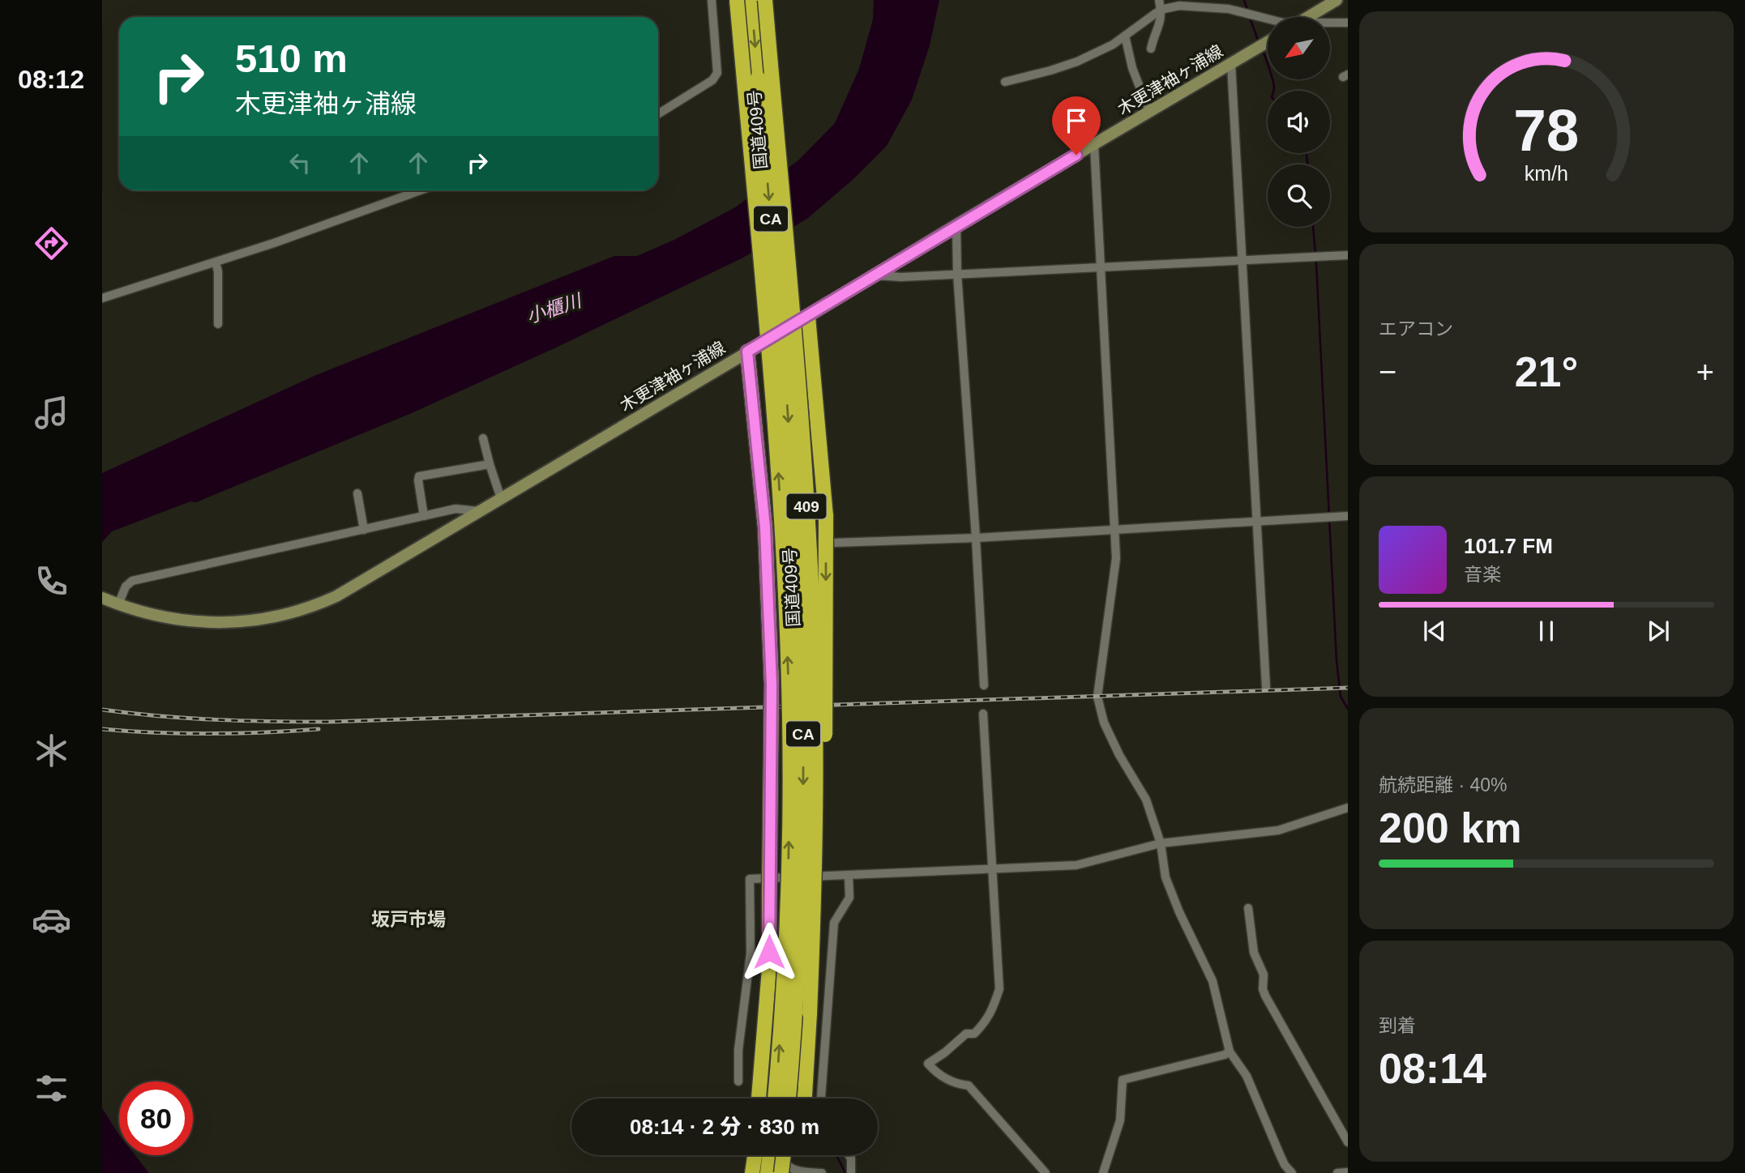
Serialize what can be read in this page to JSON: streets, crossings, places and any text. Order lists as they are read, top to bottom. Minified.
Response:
{"streets":{"highway":["国道409号","CA","409"],"main road":["木更津袖ヶ浦線"]},"districts":["坂戸市場"],"water":["小櫃川"],"north":"bottom left","page":{"tabs":"08:12","turn":["510 m","木更津袖ヶ浦線"],"tile":["エアコン",["航続距離 · 40%","200 km"],["到着","08:14"]],"heat":["−","21°","+"],"song":["101.7 FM","音楽"],"limit":"80","trip":"08:14 · 2 分 · 830 m","gauge":["78","km/h"]}}
